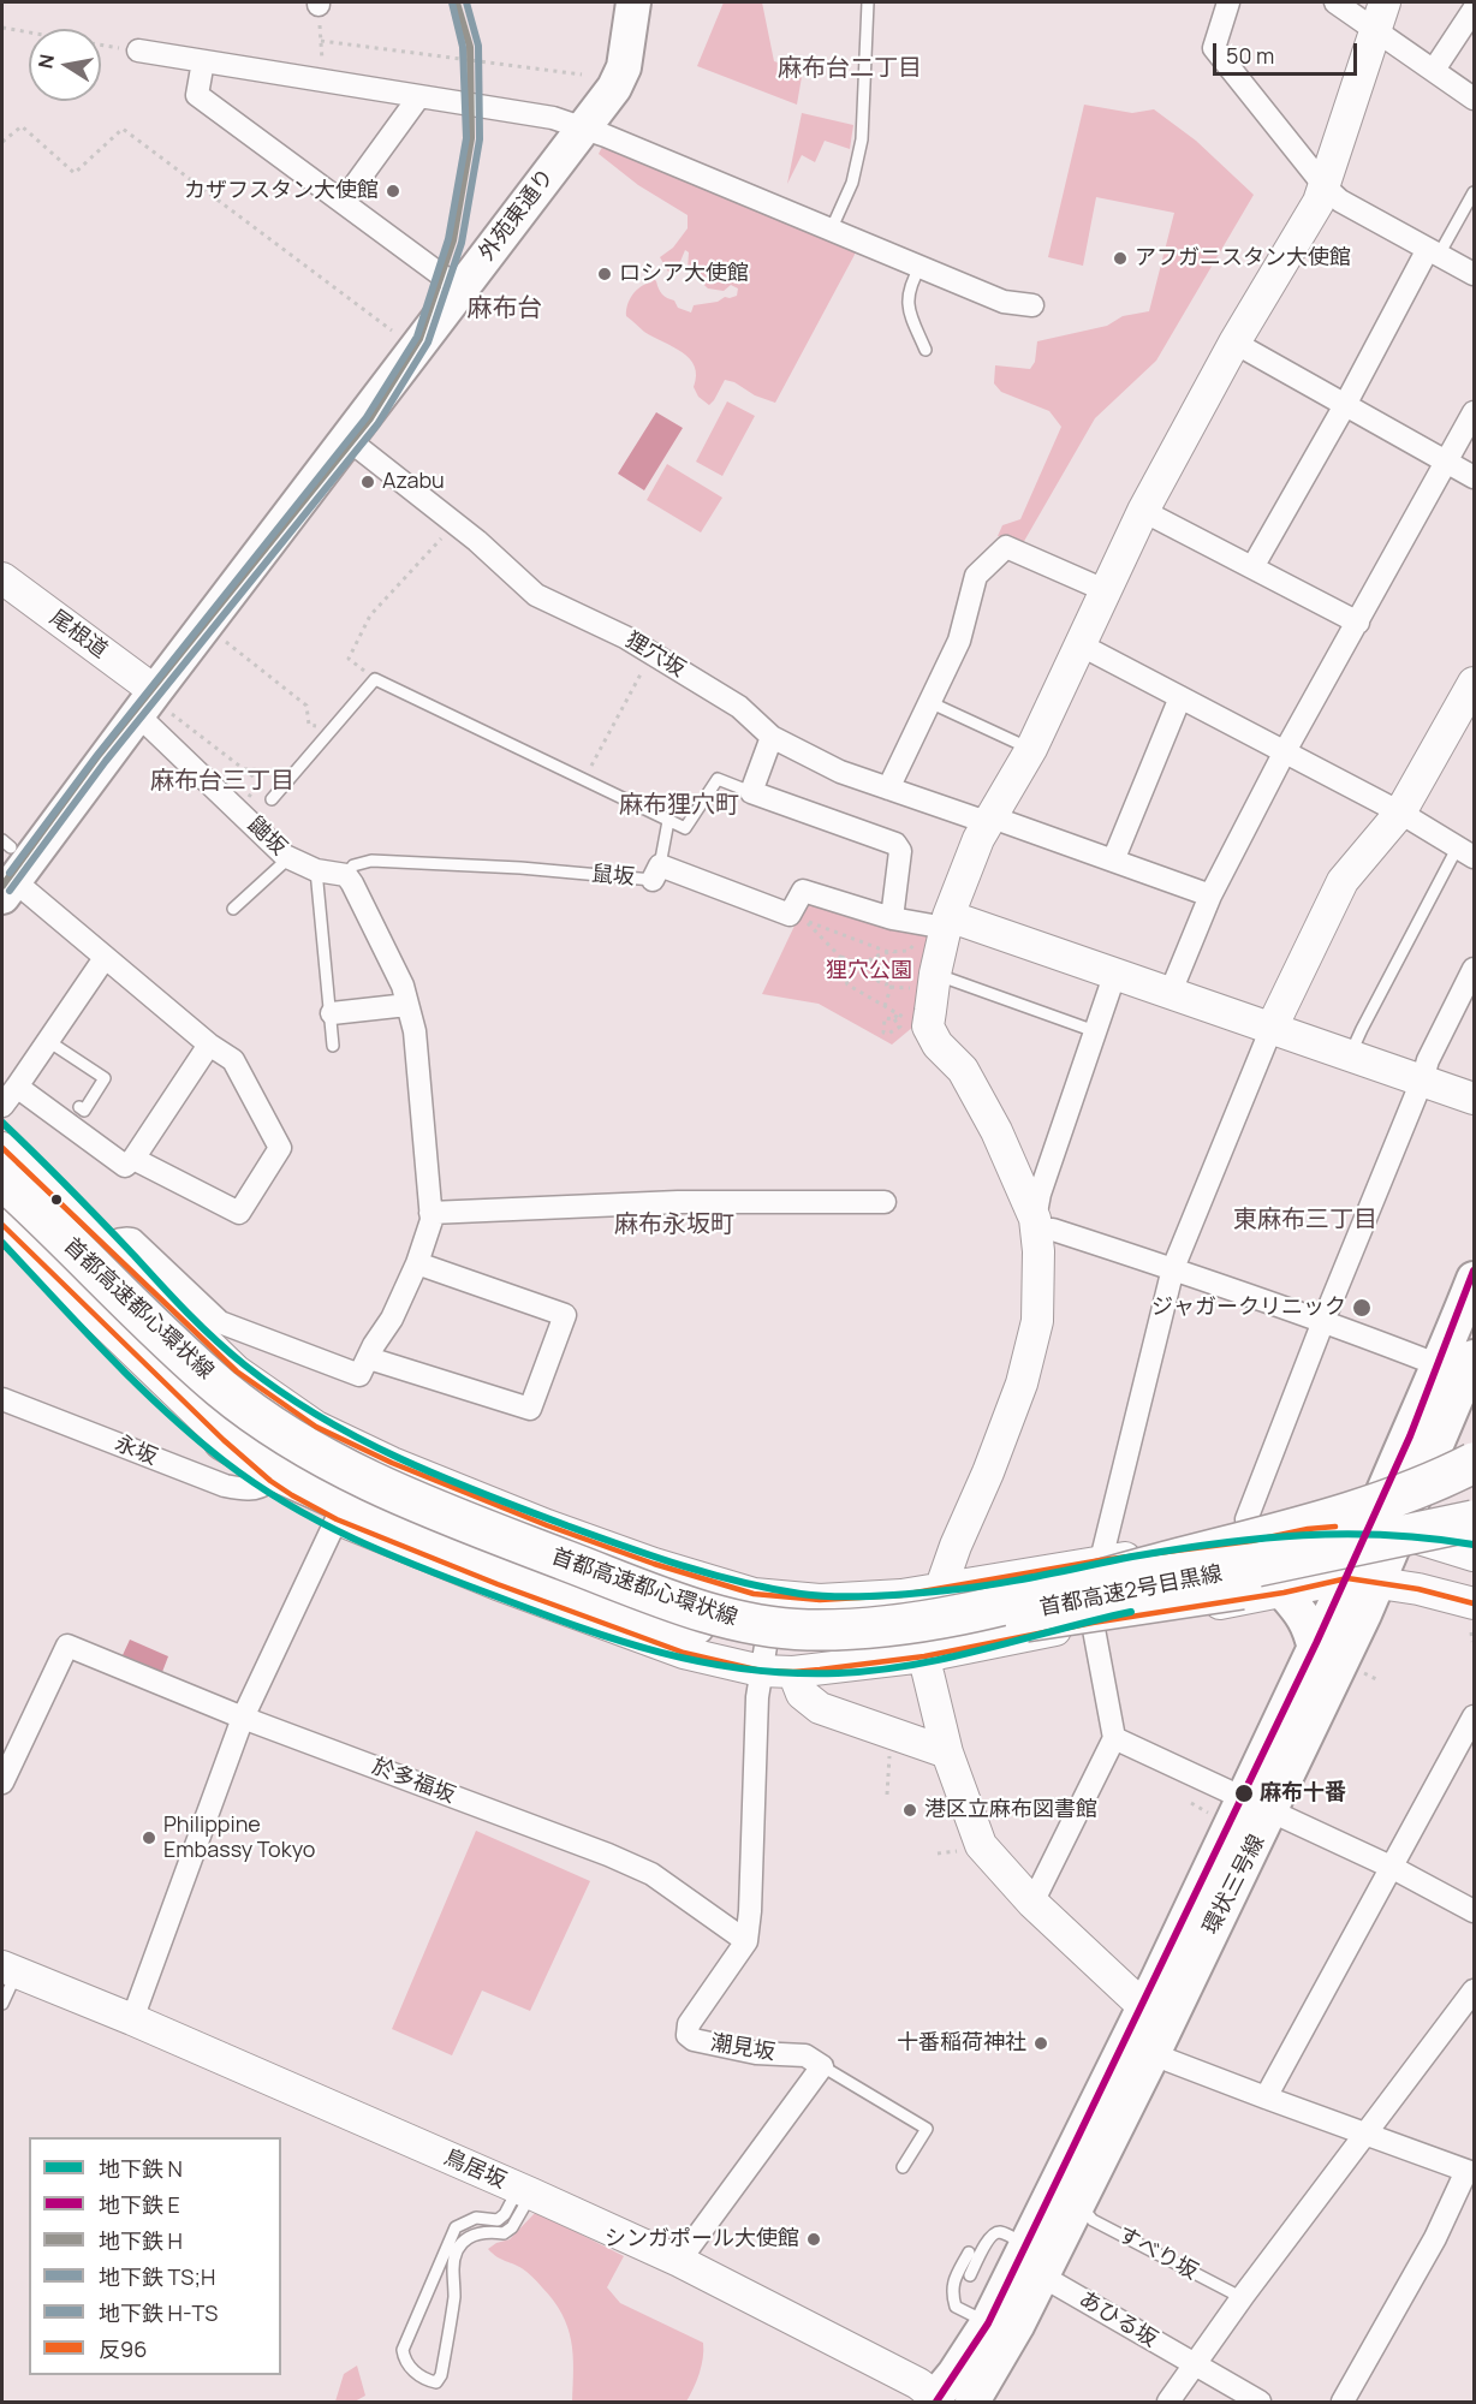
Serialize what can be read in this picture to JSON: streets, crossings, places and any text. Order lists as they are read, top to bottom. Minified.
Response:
{"streets":{"highway":["首都高速都心環状線","首都高速2号目黒線"],"main road":["外苑東通り","環状三号線"],"street":["尾根道","狸穴坂","鼬坂","鼠坂","永坂","於多福坂","潮見坂","鳥居坂","あひる坂"],"lane":["すべり坂"]},"crossings":[["外苑東通り","尾根道"],["外苑東通り","狸穴坂"],["外苑東通り","鼬坂"],["尾根道","鼬坂"],["鼬坂","鼠坂"],["首都高速都心環状線","首都高速2号目黒線"],["於多福坂","潮見坂"],["環状三号線","鳥居坂"],["環状三号線","すべり坂"],["環状三号線","あひる坂"]],"districts":["麻布台二丁目","麻布台","麻布台三丁目","麻布狸穴町","東麻布三丁目","麻布永坂町"],"parks":["狸穴公園"],"places":["カザフスタン大使館","アフガニスタン大使館","ロシア大使館","Azabu","ジャガークリニック","麻布十番","港区立麻布図書館","Philippine Embassy Tokyo","十番稲荷神社","シンガポール大使館"],"lines":["metro line H","metro line TS;H","metro line H-TS","metro line N","transit line 反96","metro line E"],"legend":["地下鉄 N","地下鉄 E","地下鉄 H","地下鉄 TS;H","地下鉄 H-TS","反96"],"scale_bar":"50 m","north":"left"}
